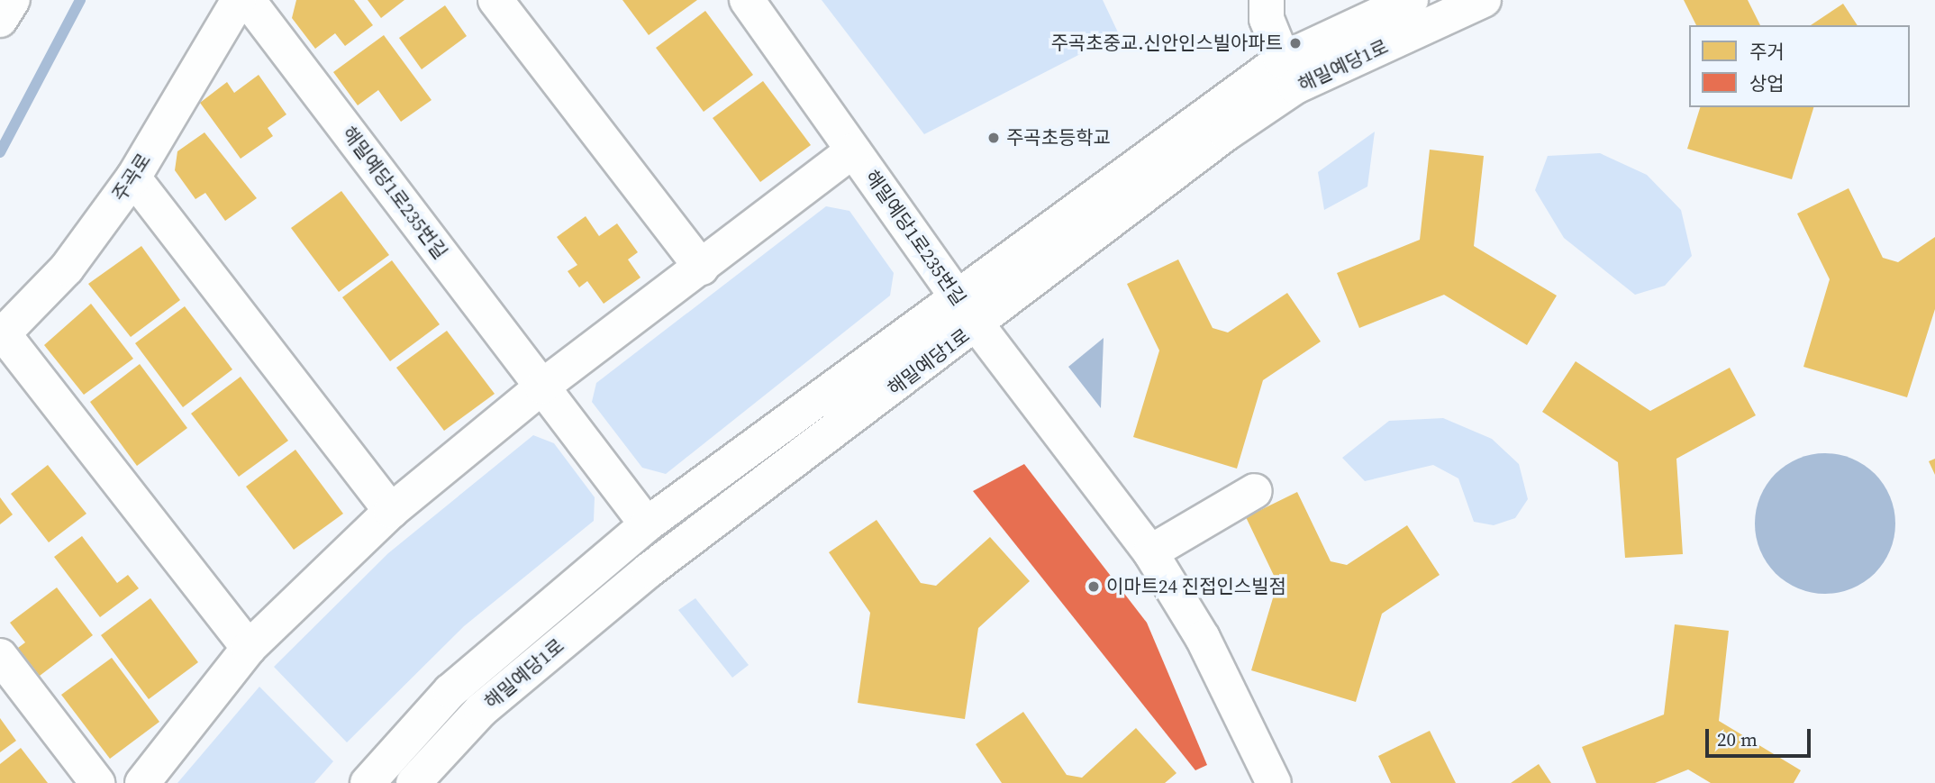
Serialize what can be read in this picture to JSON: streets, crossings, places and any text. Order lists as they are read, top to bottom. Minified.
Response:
{"streets":{"street":["해밀예당1로","주곡로","해밀예당1로235번길"]},"crossings":[["해밀예당1로","해밀예당1로235번길"]],"places":["주곡초중교.신안인스빌아파트","주곡초등학교","이마트24 진접인스빌점"],"legend":["주거","상업"],"scale_bar":"20 m"}
